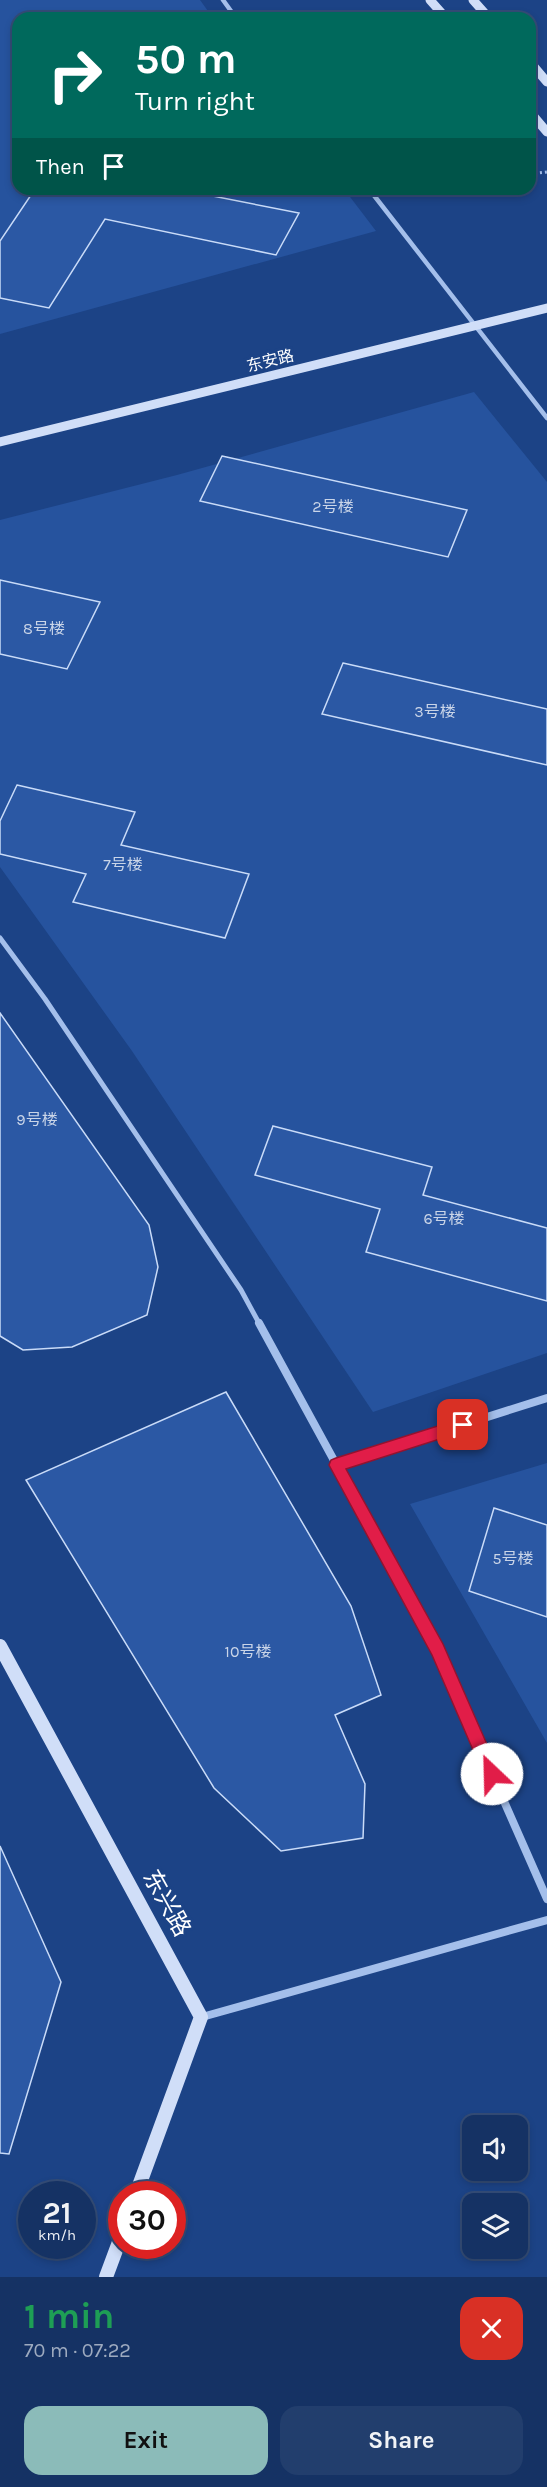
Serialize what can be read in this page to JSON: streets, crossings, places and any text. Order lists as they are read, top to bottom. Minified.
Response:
{"streets":{"street":["东安路","东兴路"]},"house_numbers":["2号楼","8号楼","3号楼","7号楼","9号楼","6号楼","5号楼","10号楼"],"page":{"turn":["50 m","Turn right"],"then":"Then","speed":"21 km/h","limit":"30","heading":["1 min","70 m · 07:22"],"buttons":["Exit","Share"]}}
